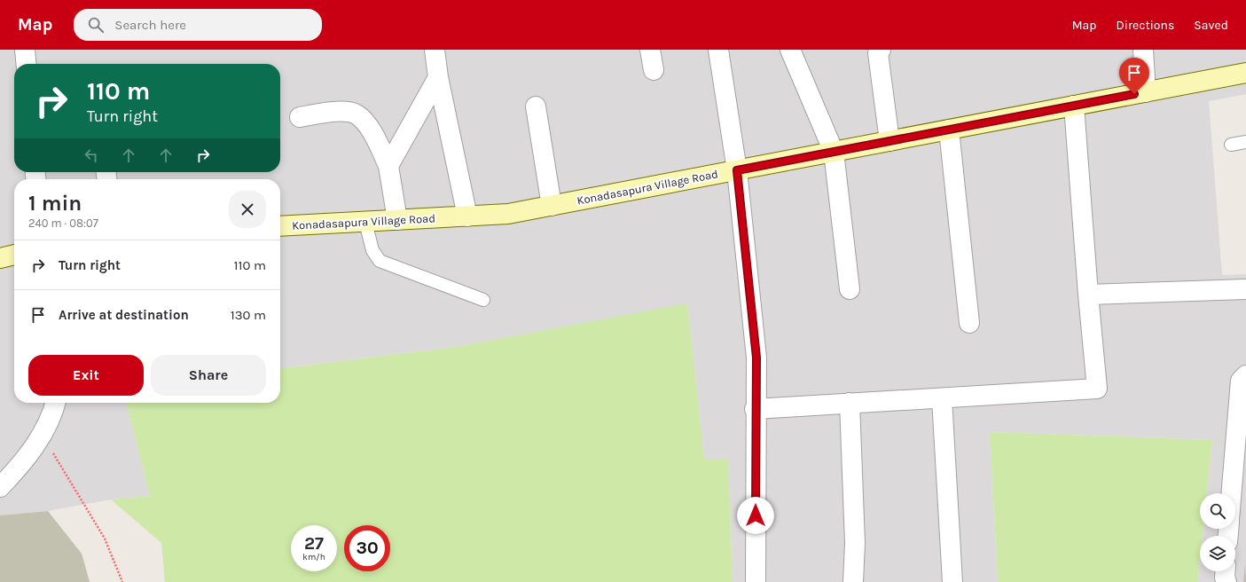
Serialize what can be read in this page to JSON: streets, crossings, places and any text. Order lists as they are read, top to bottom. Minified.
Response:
{"streets":{"street":["Konadasapura Village Road"]},"page":{"header":"Map","search":"Search here","nav":["Map","Directions","Saved"],"turn":["110 m","Turn right"],"heading":["1 min","240 m · 08:07"],"list":[{"name":"Turn right","value":"110 m"},{"name":"Arrive at destination","value":"130 m"}],"buttons":["Exit","Share"],"speed":"27 km/h","limit":"30"}}
